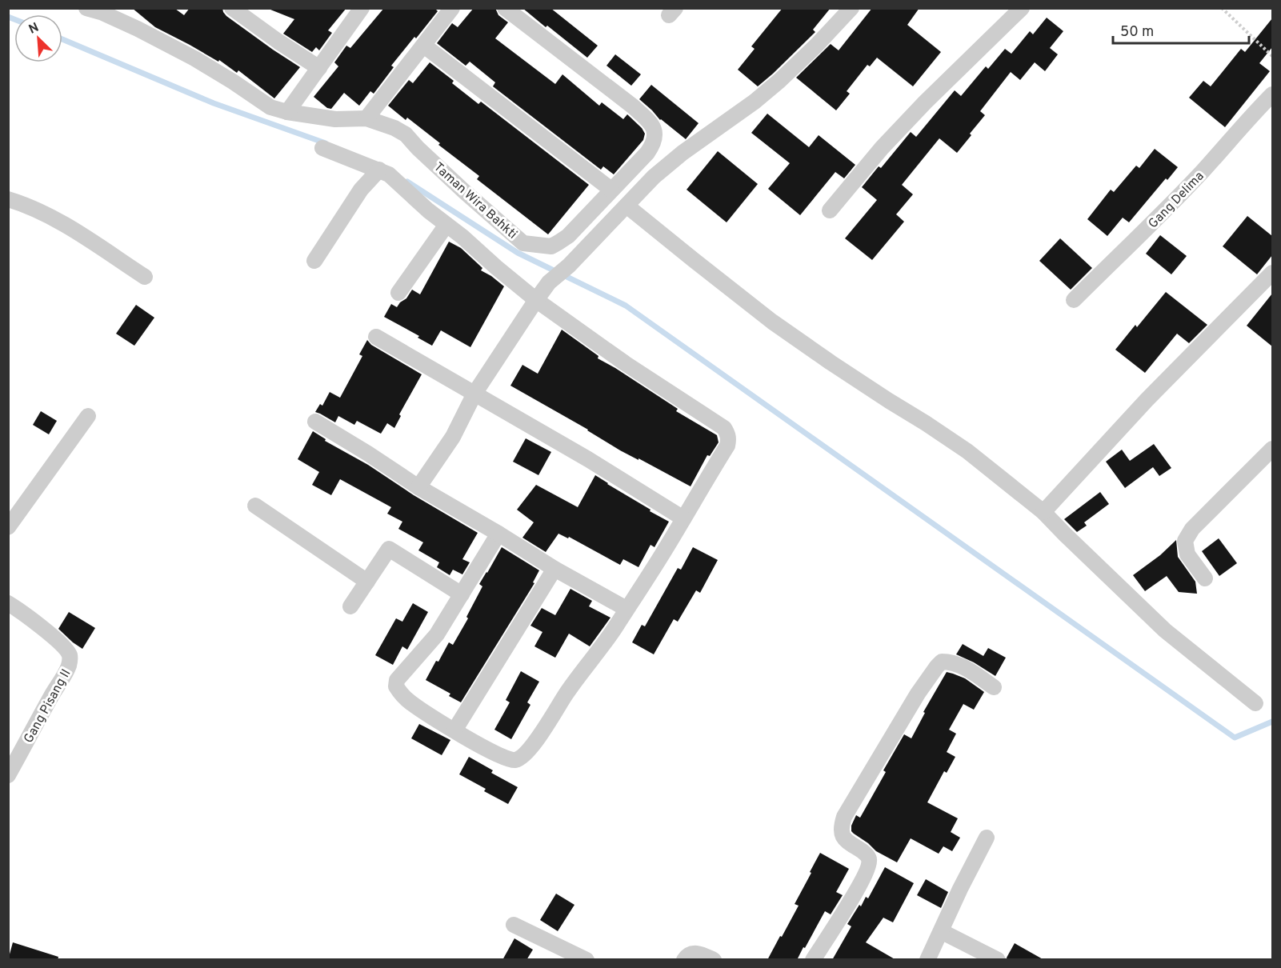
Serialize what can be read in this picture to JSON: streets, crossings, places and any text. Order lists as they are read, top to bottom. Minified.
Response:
{"streets":{"street":["Gang Delima","Taman Wira Bahkti","Gang Pisang II"]},"scale_bar":"50 m","north":"top left"}
